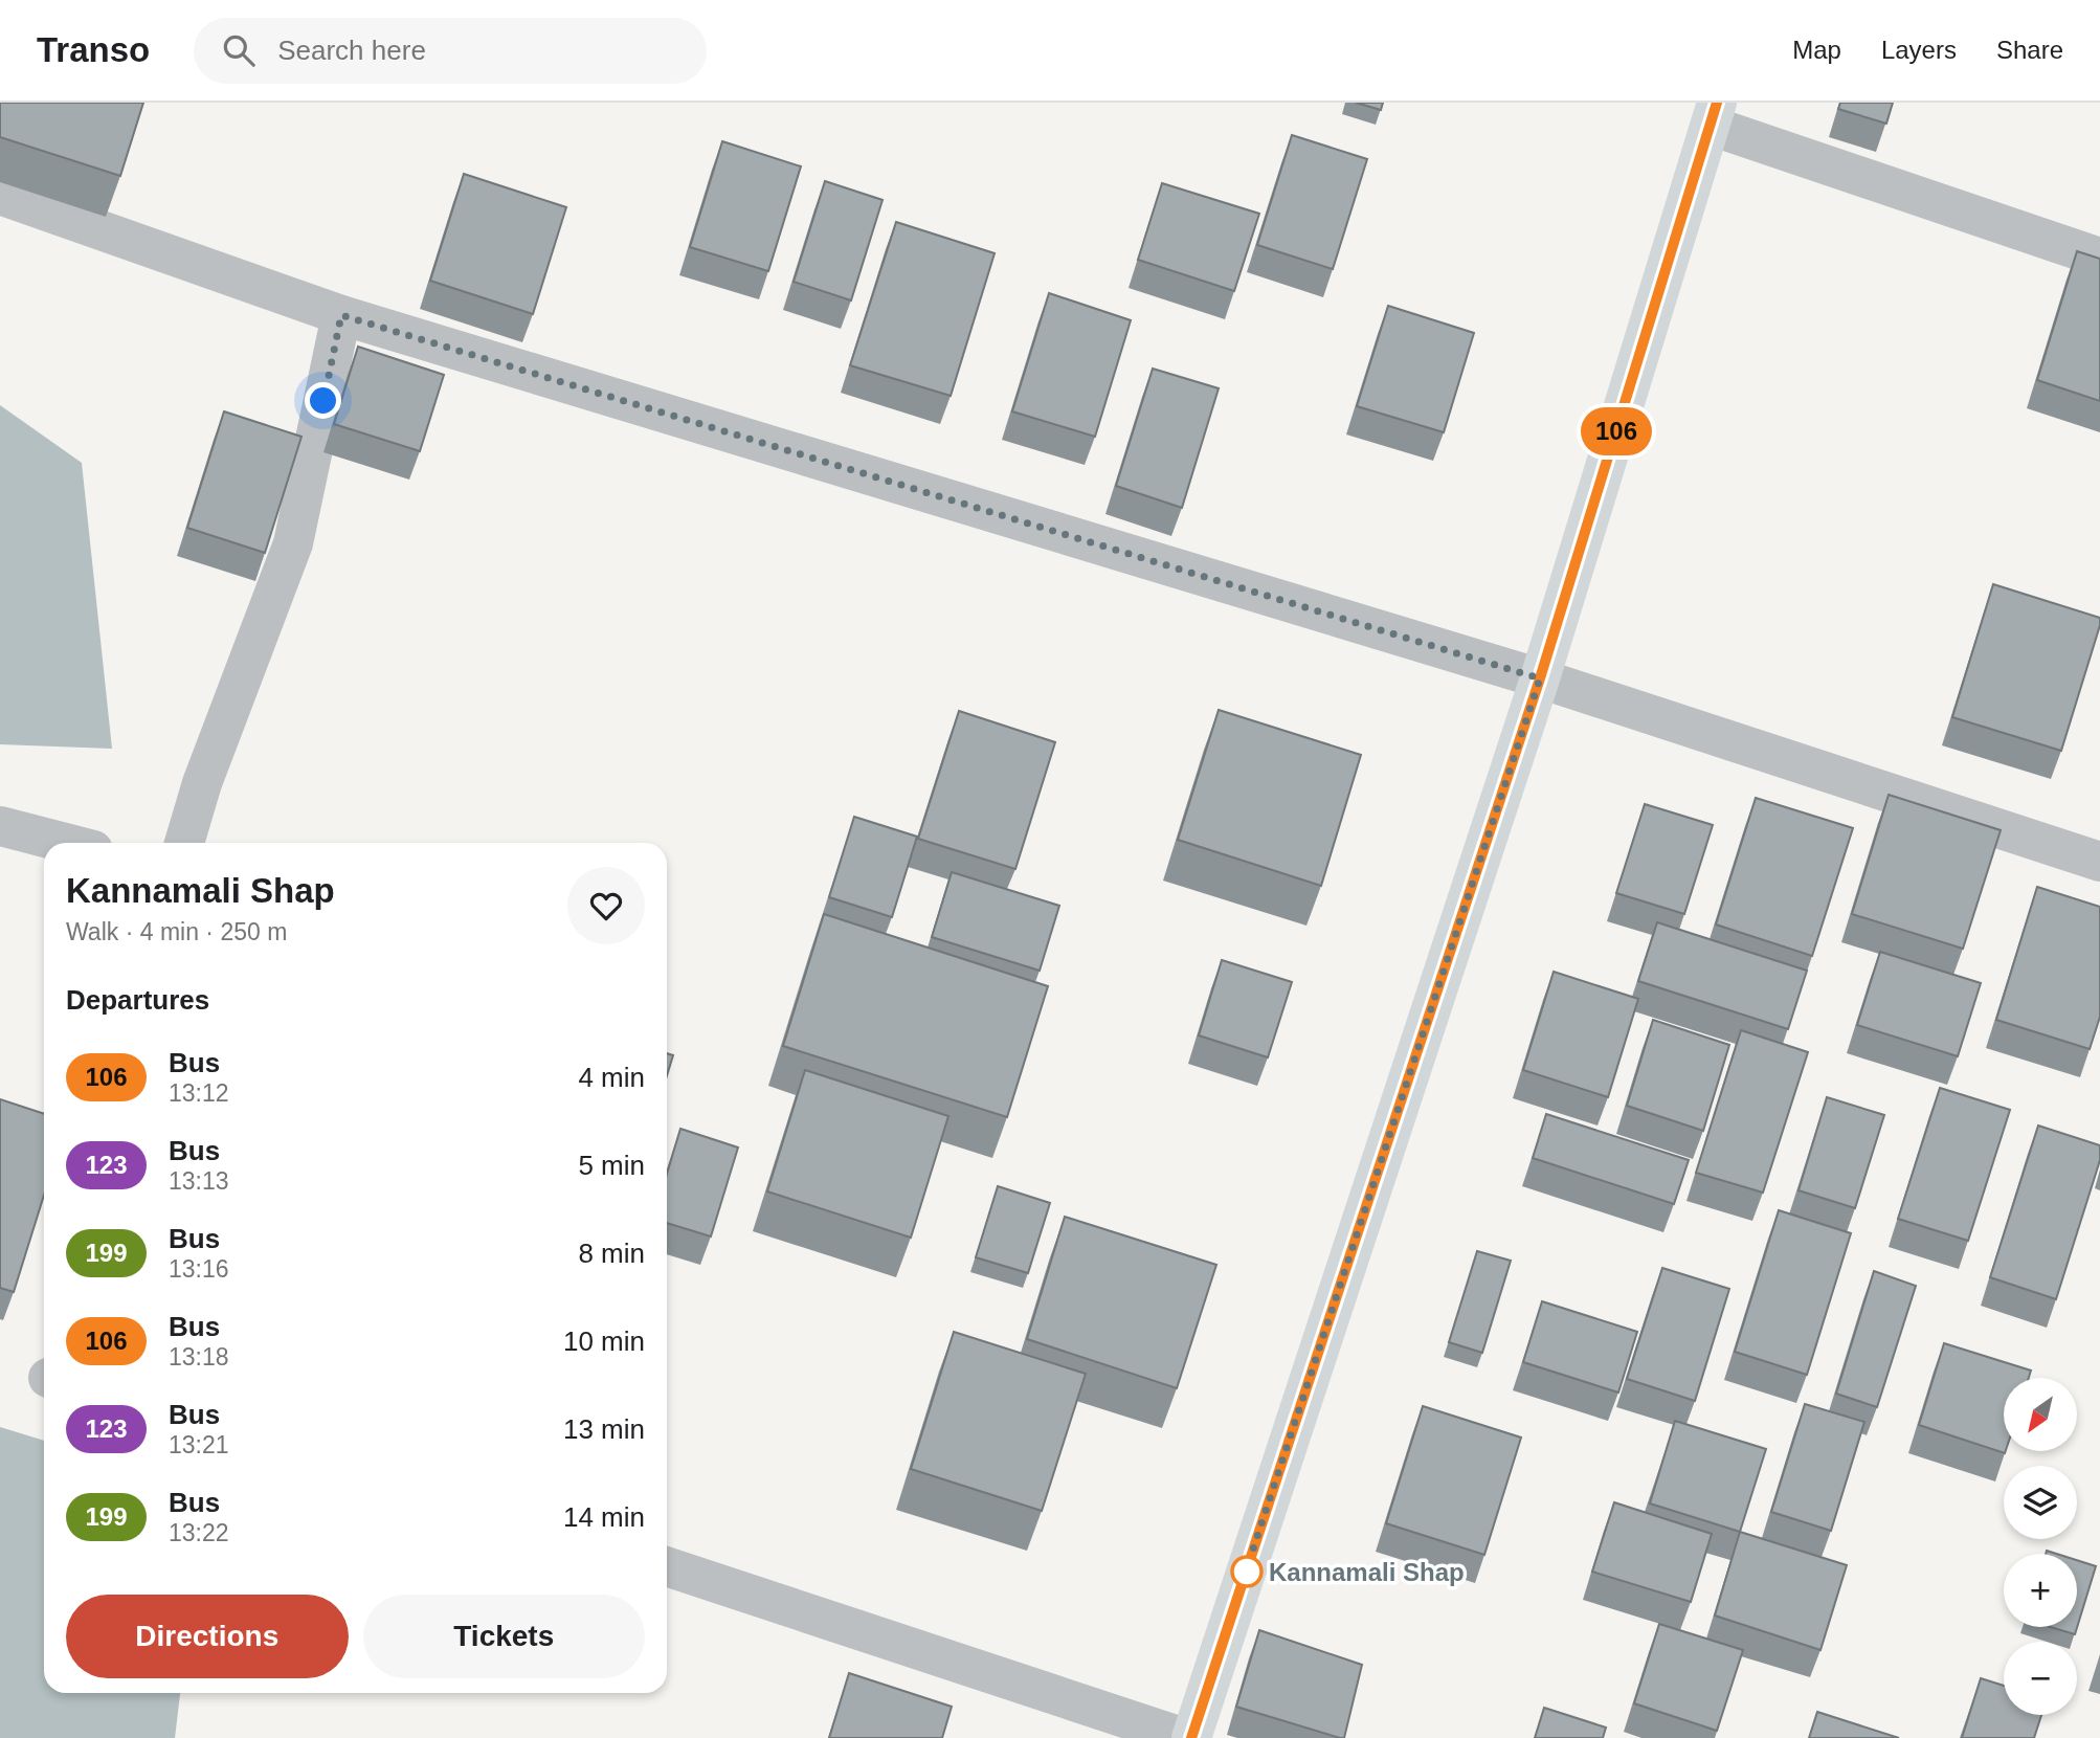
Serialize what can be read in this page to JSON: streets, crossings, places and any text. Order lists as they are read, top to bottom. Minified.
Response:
{"places":["Kannamali Shap"],"lines":["bus line 106"],"north":"bottom left","page":{"header":"Transo","search":"Search here","nav":["Map","Layers","Share"],"on_map":"106","heading":[["Kannamali Shap","Walk · 4 min · 250 m"],"Departures"],"list":[{"mark":"106","name":"Bus","note":"13:12","value":"4 min"},{"mark":"123","name":"Bus","note":"13:13","value":"5 min"},{"mark":"199","name":"Bus","note":"13:16","value":"8 min"},{"mark":"106","name":"Bus","note":"13:18","value":"10 min"},{"mark":"123","name":"Bus","note":"13:21","value":"13 min"},{"mark":"199","name":"Bus","note":"13:22","value":"14 min"}],"map_buttons":["+","−"],"buttons":["Directions","Tickets"]}}
